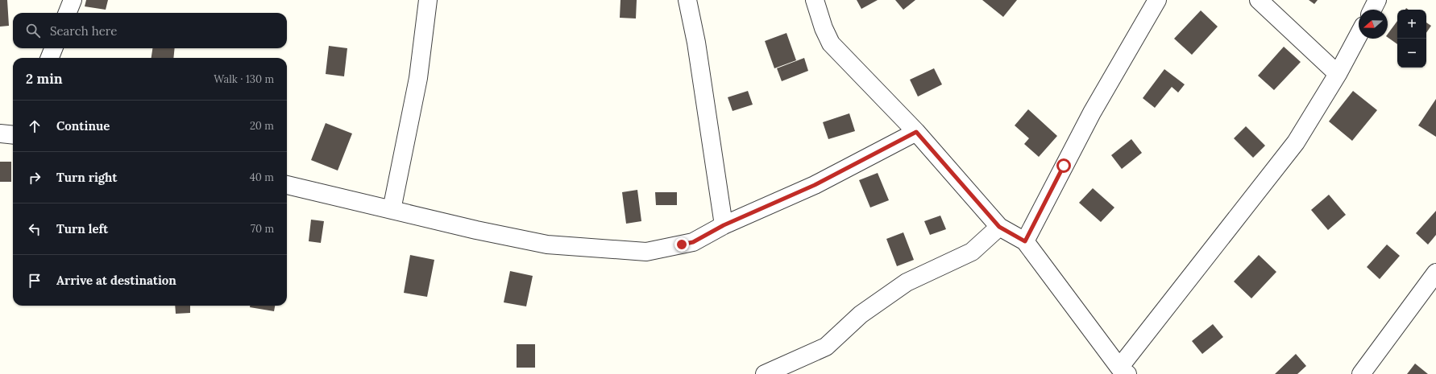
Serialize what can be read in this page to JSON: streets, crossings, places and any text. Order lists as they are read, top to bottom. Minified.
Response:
{"north":"left","page":{"map_buttons":["+","−"],"search":"Search here","heading":["2 min","Walk · 130 m"],"list":[["Continue","20 m"],["Turn right","40 m"],["Turn left","70 m"],"Arrive at destination"]}}
